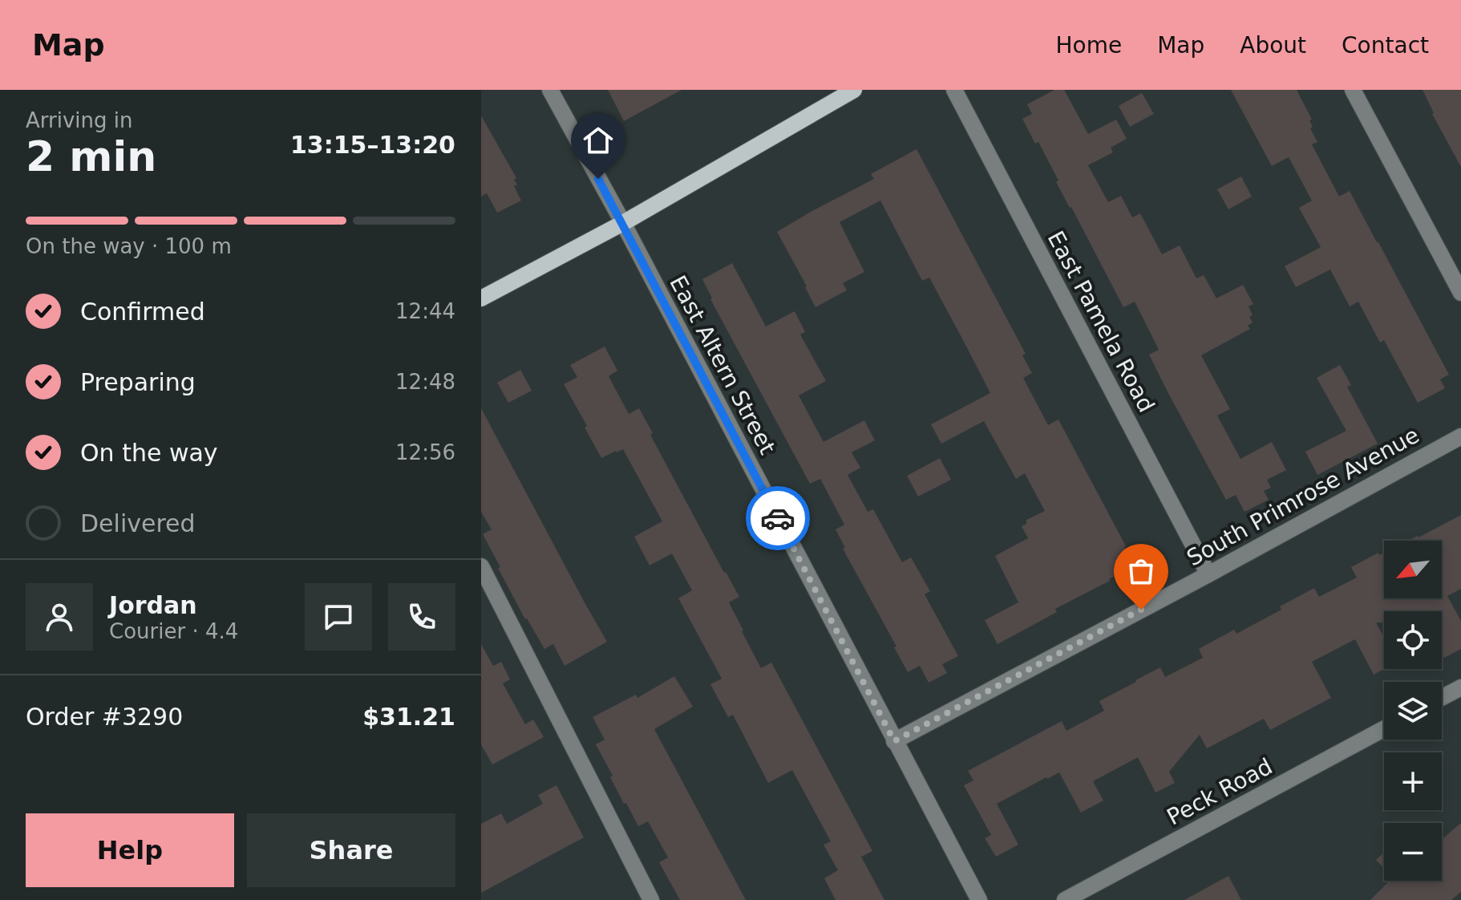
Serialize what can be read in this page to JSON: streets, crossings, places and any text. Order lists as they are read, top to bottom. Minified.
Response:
{"streets":{"street":["East Pamela Road","East Altern Street","South Primrose Avenue","Peck Road"]},"crossings":[["East Pamela Road","South Primrose Avenue"],["East Altern Street","South Primrose Avenue"]],"north":"bottom left","page":{"header":"Map","nav":["Home","Map","About","Contact"],"heading":["2 min","Arriving in","13:15–13:20"],"panel":["Jordan","Courier · 4.4","Order #3290","$31.21"],"bar":"On the way · 100 m","list":[["Confirmed","12:44"],["Preparing","12:48"],["On the way","12:56"],"Delivered"],"map_buttons":["+","−"],"buttons":["Help","Share"]}}
